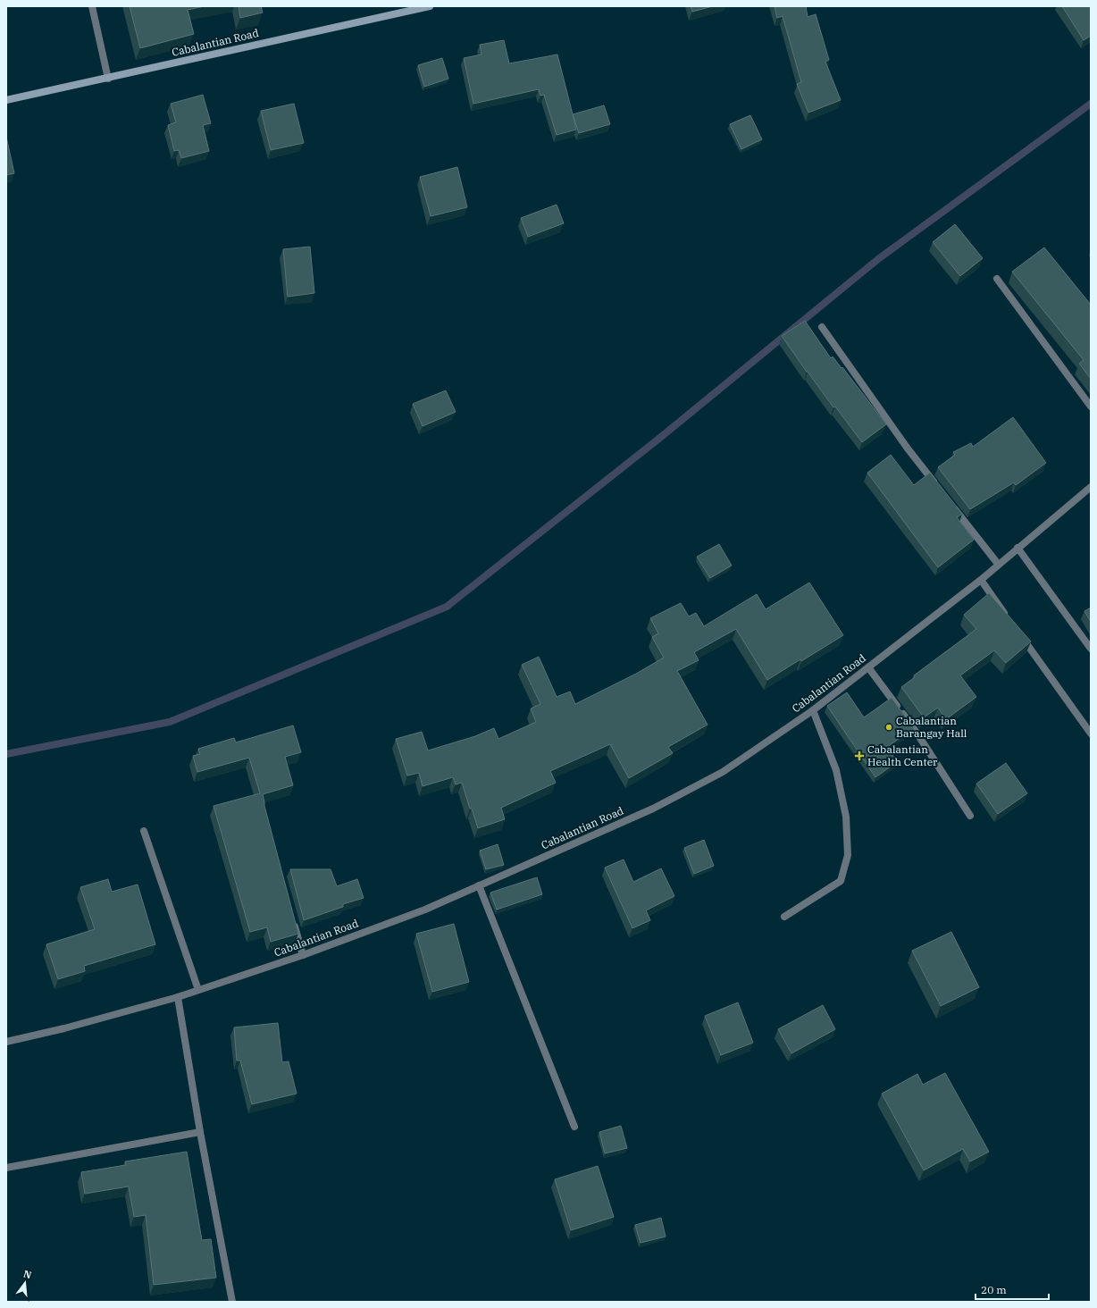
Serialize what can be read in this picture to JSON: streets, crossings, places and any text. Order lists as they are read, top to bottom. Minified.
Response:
{"streets":{"street":["Cabalantian Road"]},"places":{"other":["Cabalantian Barangay Hall"],"health":["Cabalantian Health Center"]},"scale_bar":"20 m","north":"top"}
